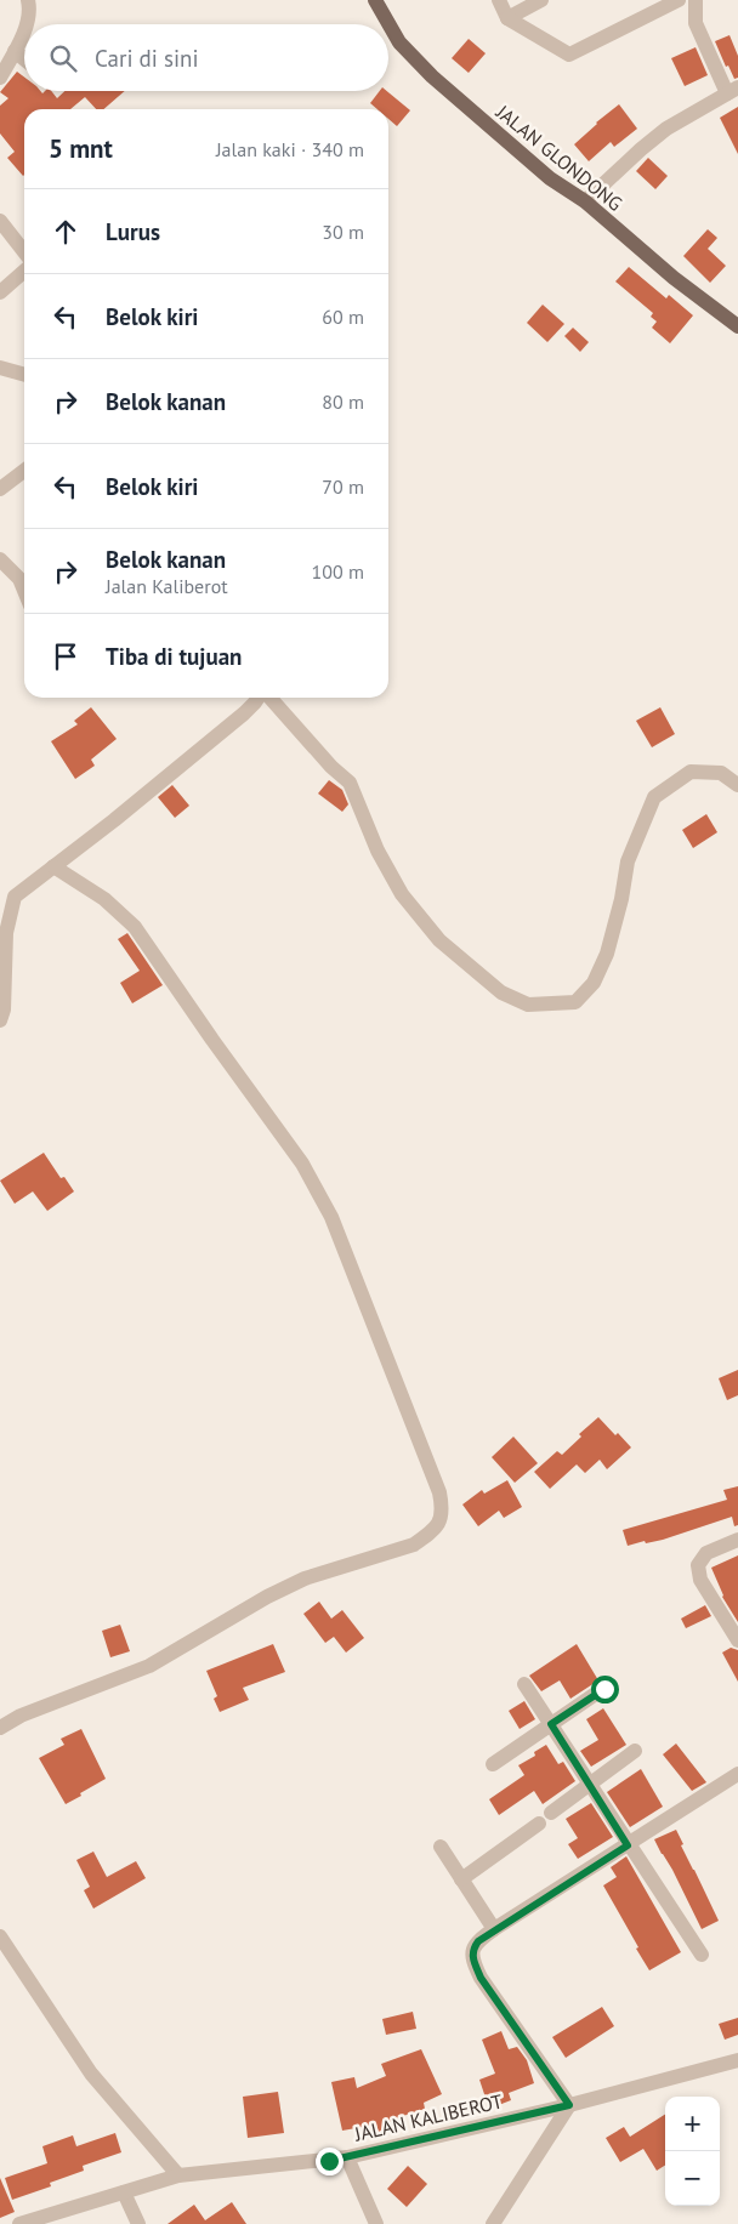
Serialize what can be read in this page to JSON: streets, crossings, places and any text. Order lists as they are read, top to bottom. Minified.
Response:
{"streets":{"main road":["JALAN GLONDONG"],"street":["JALAN KALIBEROT"]},"page":{"search":"Cari di sini","heading":["5 mnt","Jalan kaki · 340 m"],"list":[["Lurus","30 m"],["Belok kiri","60 m"],["Belok kanan","80 m"],["Belok kiri","70 m"],["Belok kanan","Jalan Kaliberot","100 m"],"Tiba di tujuan"],"map_buttons":["+","−"]}}
